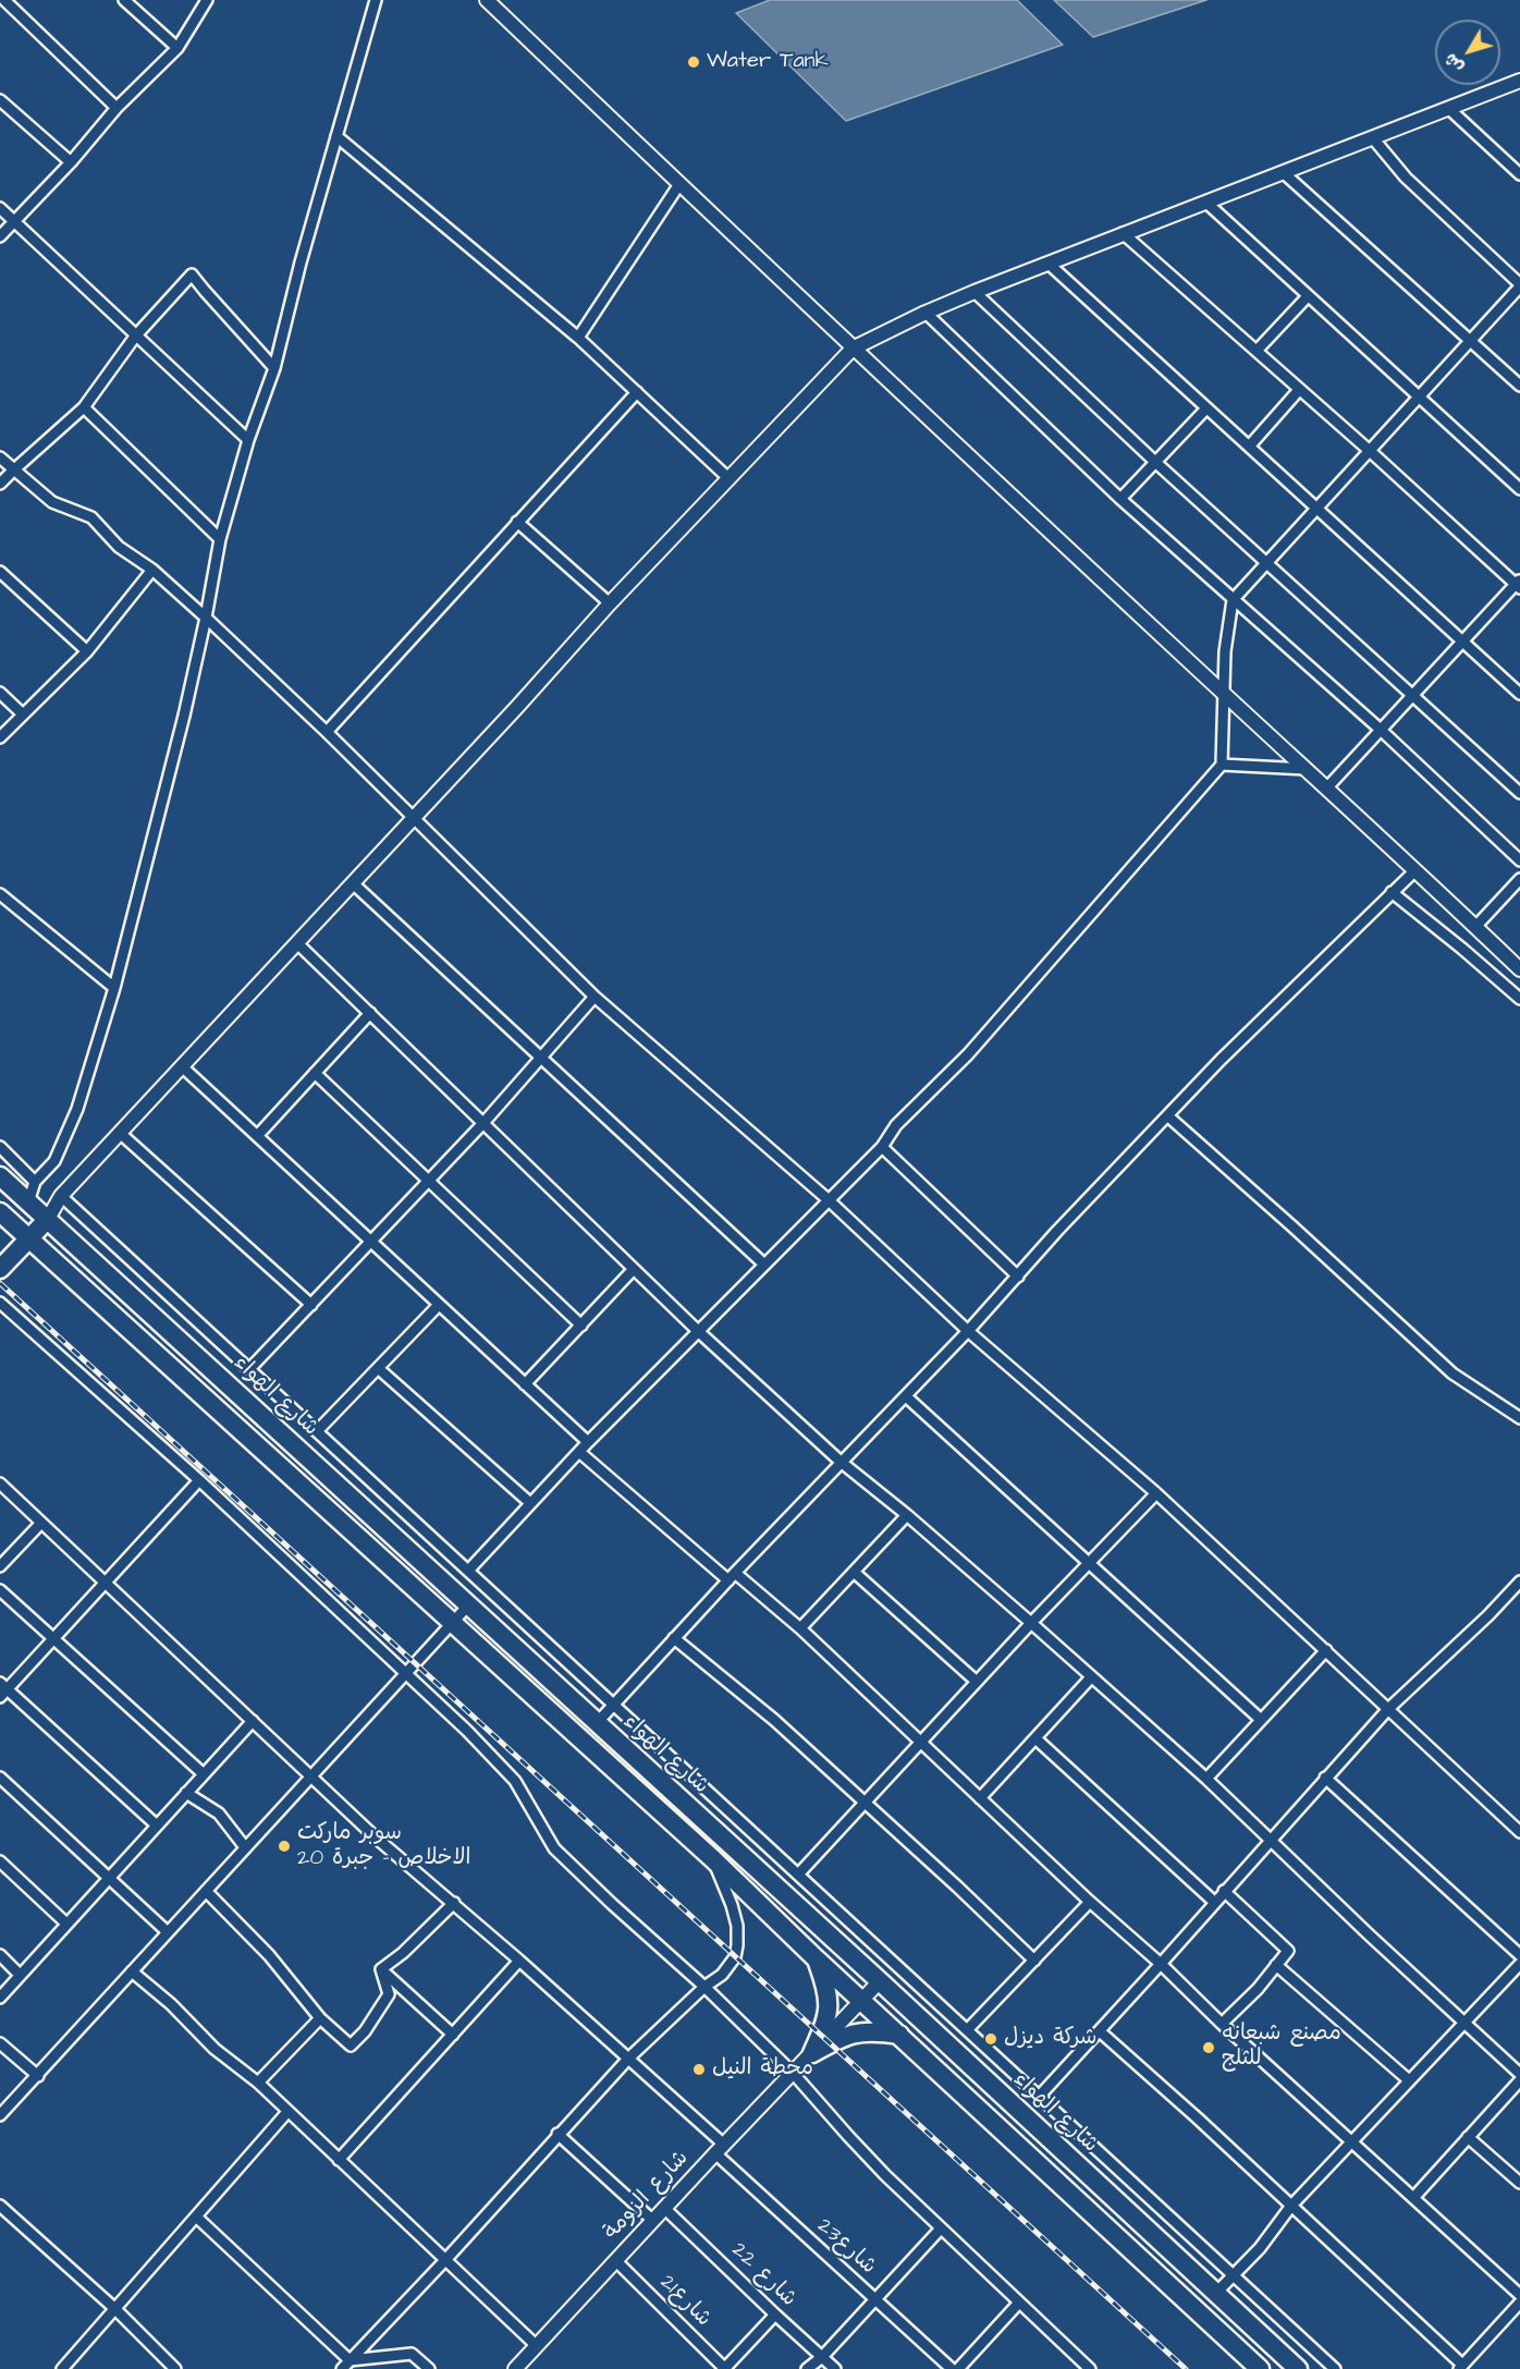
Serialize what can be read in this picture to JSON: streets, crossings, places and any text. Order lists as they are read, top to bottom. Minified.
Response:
{"streets":{"highway":["شارع الهواء"],"street":["شارع الزومة","شارع23","شارع 22","شارع21"]},"crossings":[["شارع الهواء","شارع الزومة"],["شارع الزومة","شارع23"],["شارع الزومة","شارع 22"],["شارع الزومة","شارع21"]],"places":["Water Tank","سوبر ماركت الاخلاص - جبرة 20","شركة ديزل","مصنع شبعانه للثلج","محطة النيل"],"north":"bottom left"}
